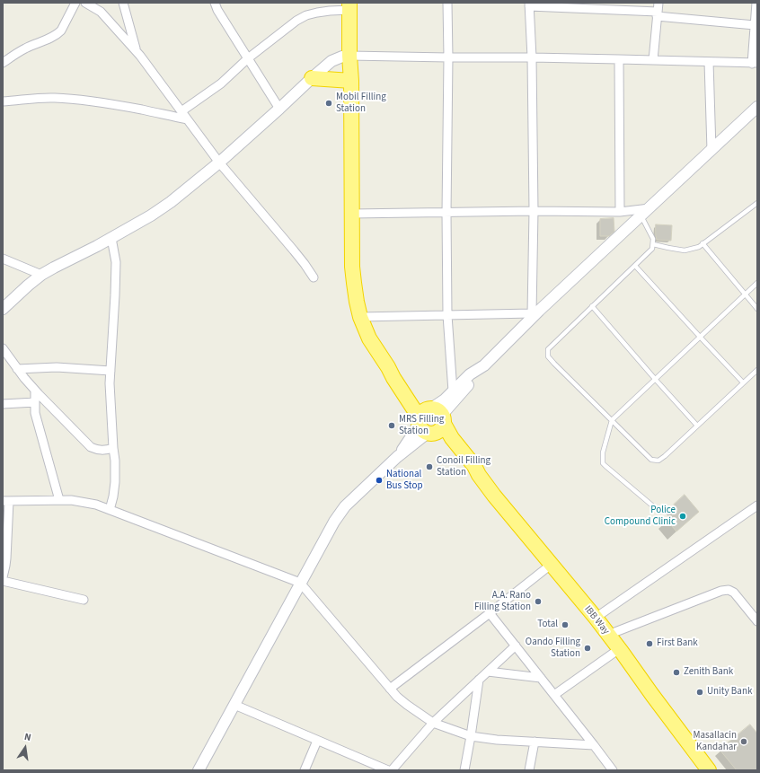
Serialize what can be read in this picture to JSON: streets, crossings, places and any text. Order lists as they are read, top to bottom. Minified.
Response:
{"streets":{"highway":["IBB Way"]},"places":["Mobil Filling Station","MRS Filling Station","Conoil Filling Station","National Bus Stop","Police Compound Clinic","A.A. Rano Filling Station","Total","First Bank","Oando Filling Station","Zenith Bank","Unity Bank","Masallacin Kandahar"],"north":"top"}
